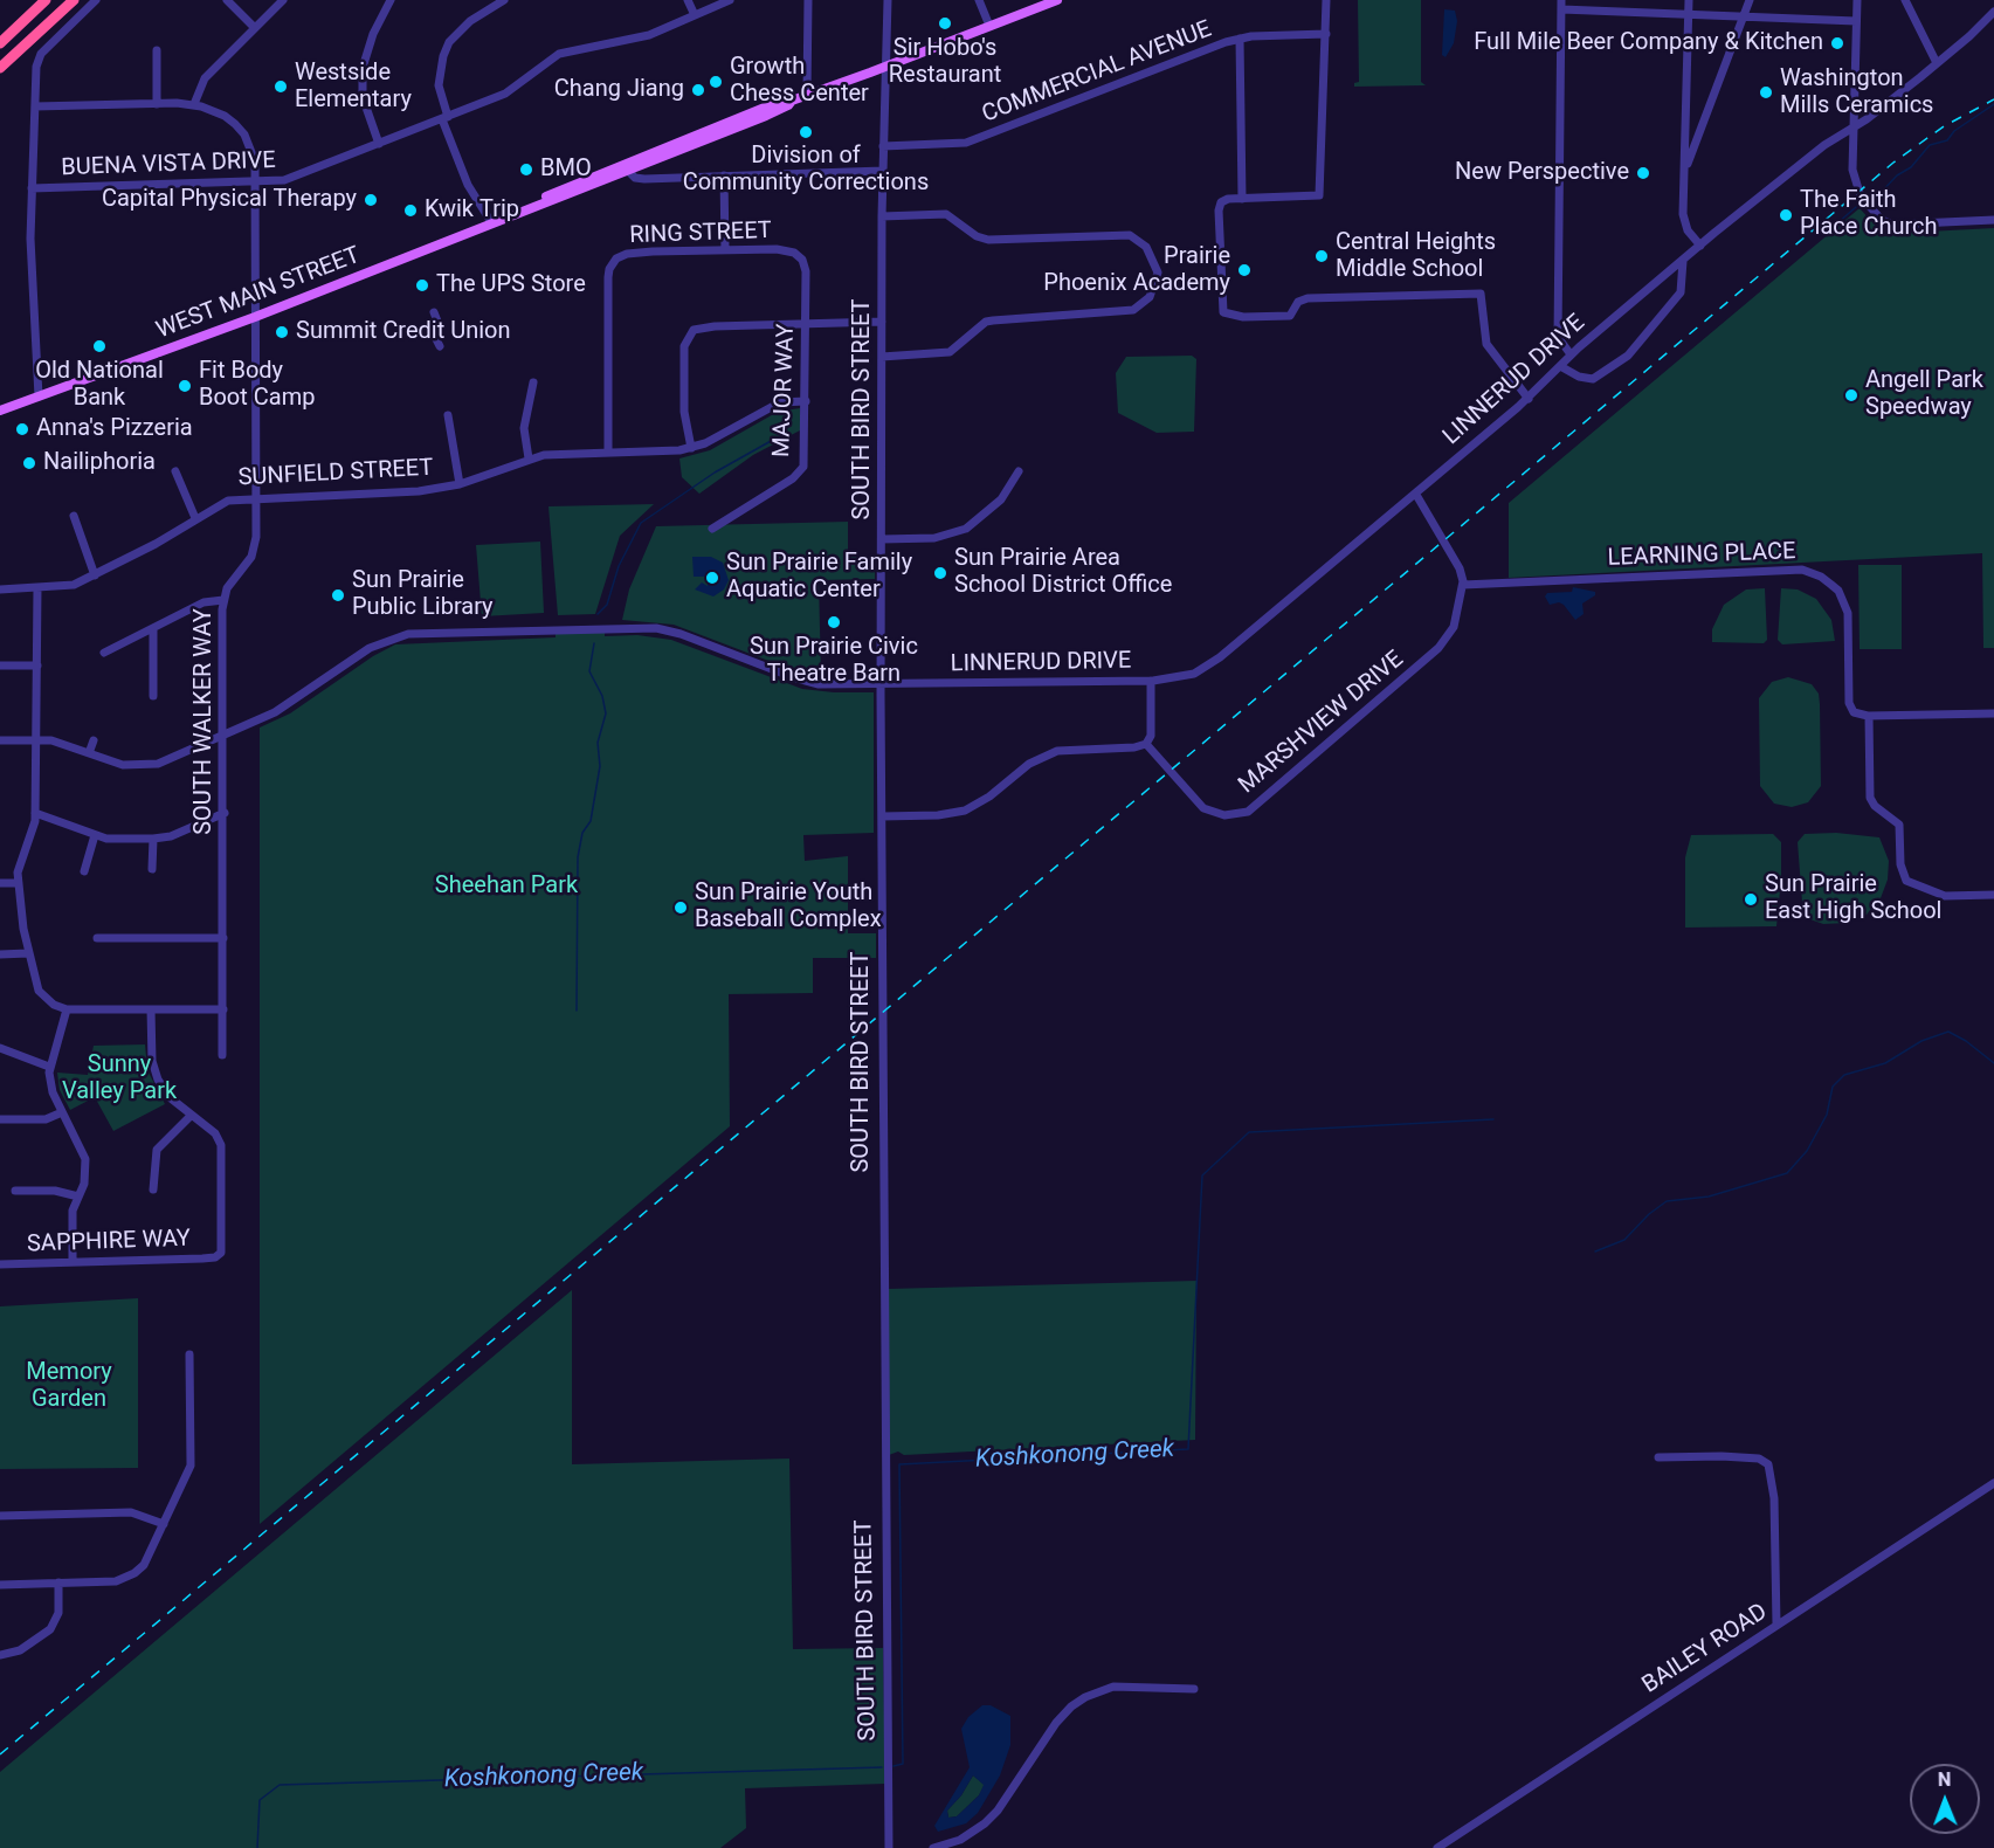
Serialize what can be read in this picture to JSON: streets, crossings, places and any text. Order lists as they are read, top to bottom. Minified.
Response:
{"streets":{"main road":["WEST MAIN STREET"],"street":["COMMERCIAL AVENUE","BUENA VISTA DRIVE","RING STREET","LINNERUD DRIVE","MAJOR WAY","SOUTH BIRD STREET","SUNFIELD STREET","LEARNING PLACE","SOUTH WALKER WAY","MARSHVIEW DRIVE","SAPPHIRE WAY","BAILEY ROAD"]},"crossings":[["COMMERCIAL AVENUE","SOUTH BIRD STREET"],["BUENA VISTA DRIVE","SOUTH WALKER WAY"],["RING STREET","MAJOR WAY"],["RING STREET","SUNFIELD STREET"],["WEST MAIN STREET","SOUTH BIRD STREET"],["WEST MAIN STREET","SOUTH WALKER WAY"],["LINNERUD DRIVE","SOUTH BIRD STREET"],["LINNERUD DRIVE","SOUTH WALKER WAY"],["MAJOR WAY","SUNFIELD STREET"],["SUNFIELD STREET","SOUTH WALKER WAY"],["LEARNING PLACE","MARSHVIEW DRIVE"]],"water":["Koshkonong Creek"],"parks":["Sheehan Park","Sunny Valley Park","Memory Garden"],"places":["Sir Hobo's Restaurant","Full Mile Beer Company & Kitchen","Growth Chess Center","Westside Elementary","Chang Jiang","Washington Mills Ceramics","Division of Community Corrections","BMO","New Perspective","Capital Physical Therapy","Kwik Trip","The Faith Place Church","Central Heights Middle School","Prairie Phoenix Academy","The UPS Store","Summit Credit Union","Old National Bank","Fit Body Boot Camp","Angell Park Speedway","Anna's Pizzeria","Nailiphoria","Sun Prairie Area School District Office","Sun Prairie Family Aquatic Center","Sun Prairie Public Library","Sun Prairie Civic Theatre Barn","Sun Prairie East High School","Sun Prairie Youth Baseball Complex"],"north":"top"}
